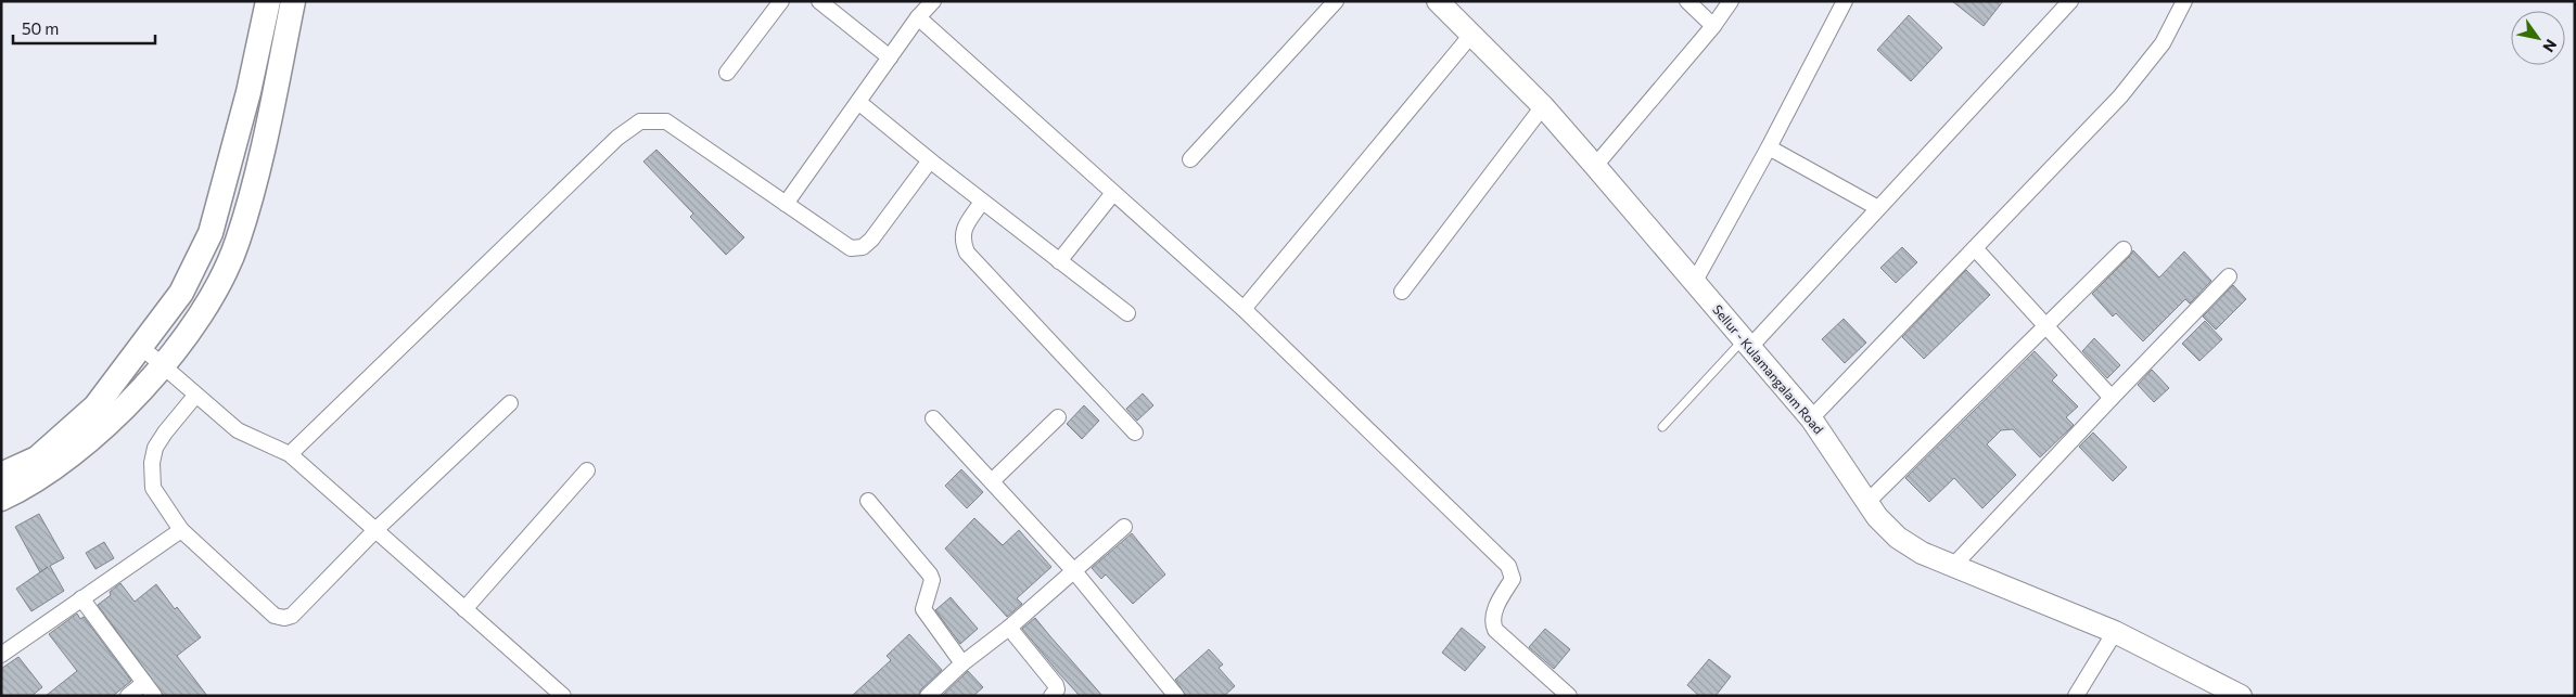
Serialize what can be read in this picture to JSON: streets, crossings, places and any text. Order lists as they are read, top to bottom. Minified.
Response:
{"streets":{"main road":["Sellur - Kulamangalam Road"]},"scale_bar":"50 m","north":"bottom right"}
